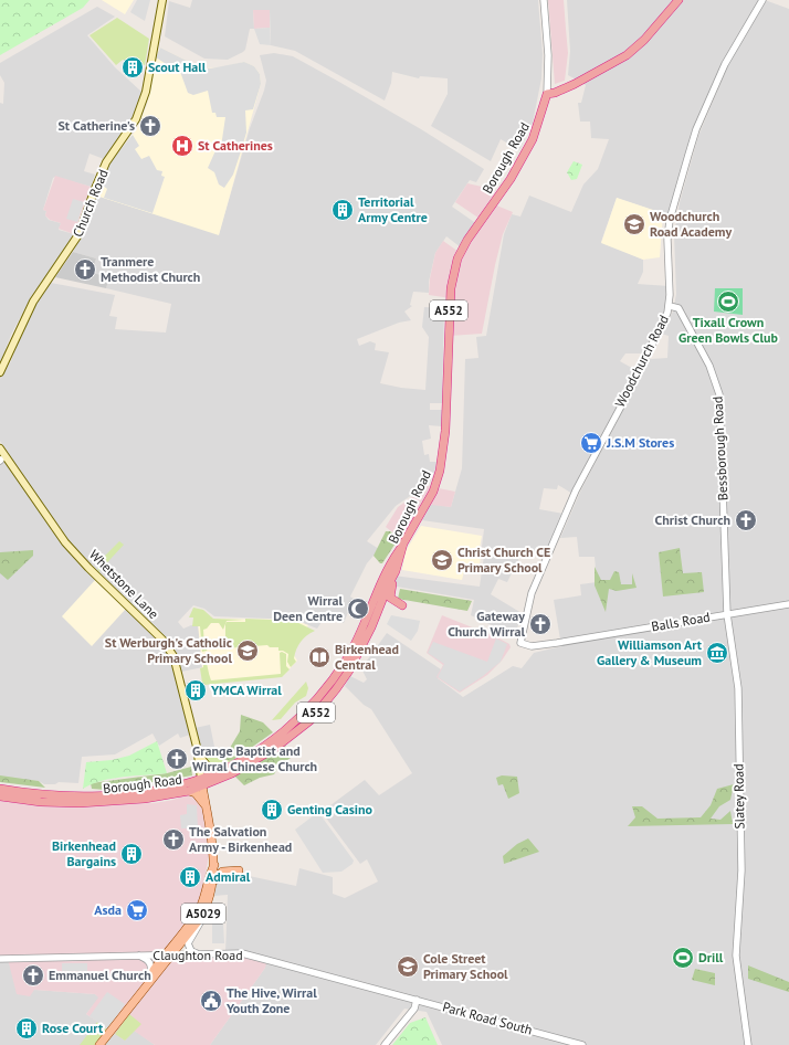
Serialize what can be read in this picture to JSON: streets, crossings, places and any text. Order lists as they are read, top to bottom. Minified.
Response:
{"streets":{"highway":["Borough Road","A552"],"main road":["Church Road","Whetstone Lane","A5029"],"street":["Woodchurch Road","Bessborough Road","Balls Road","Slatey Road","Claughton Road","Park Road South"]},"crossings":[["Borough Road","A552"],["Borough Road","Whetstone Lane"],["A552","Whetstone Lane"],["Woodchurch Road","Bessborough Road"],["Woodchurch Road","Balls Road"],["Bessborough Road","Slatey Road"],["Whetstone Lane","A5029"],["Balls Road","Slatey Road"],["A5029","Claughton Road"],["Claughton Road","Park Road South"]],"places":{"building":["Scout Hall","Territorial Army Centre","YMCA Wirral","Genting Casino","Birkenhead Bargains","Admiral","Rose Court"],"church":["St Catherine's","Tranmere Methodist Church","Christ Church","Gateway Church Wirral","Grange Baptist and Wirral Chinese Church","The Salvation Army - Birkenhead","Emmanuel Church"],"hospital":["St Catherines"],"school or university":["Woodchurch Road Academy","Christ Church CE Primary School","St Werburgh's Catholic Primary School","Cole Street Primary School"],"sports":["Tixall Crown Green Bowls Club","Drill"],"supermarket":["J.S.M Stores","Asda"],"mosque":["Wirral Deen Centre"],"museum":["Williamson Art Gallery & Museum"],"library":["Birkenhead Central"],"public building":["The Hive, Wirral Youth Zone"]}}
